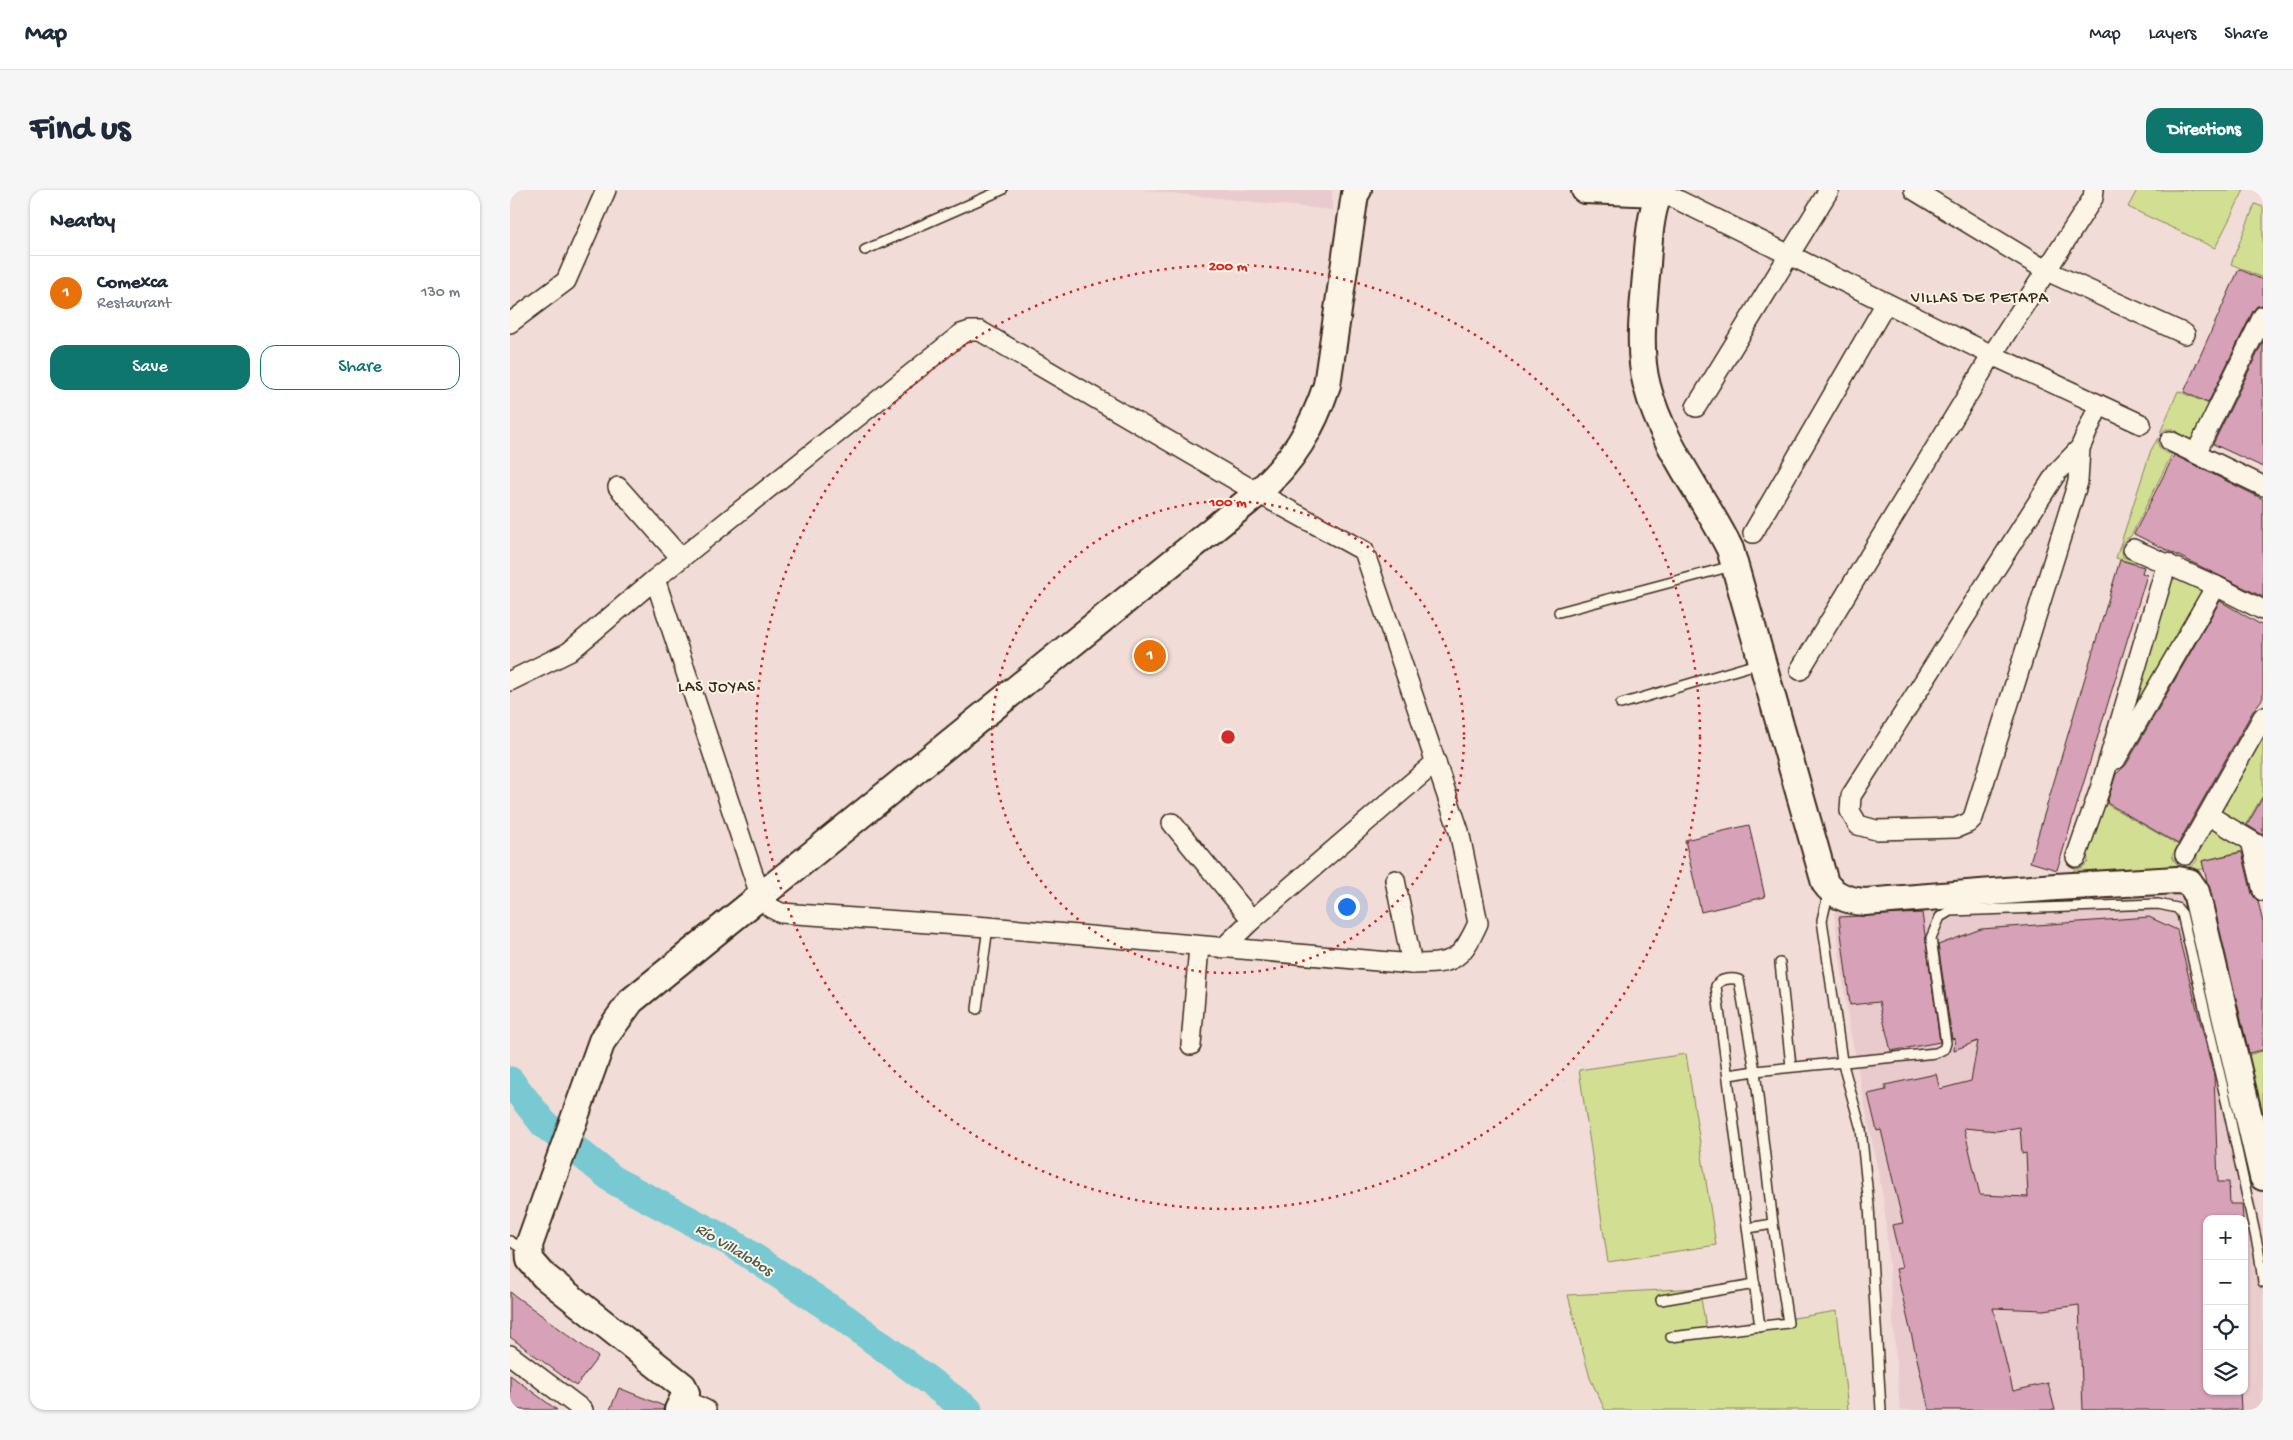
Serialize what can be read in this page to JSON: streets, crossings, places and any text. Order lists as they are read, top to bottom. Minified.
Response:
{"districts":["VILLAS DE PETAPA","LAS JOYAS"],"water":["Río Villalobos"],"page":{"header":"Map","nav":["Map","Layers","Share"],"buttons":["Directions",["Save","Share"]],"title":"Find us","heading":"Nearby","list":[{"mark":"1","name":"Comexca","note":"Restaurant","value":"130 m"}],"pins":"1","map_buttons":["+","−"]},"rings":["200 m","100 m"]}
